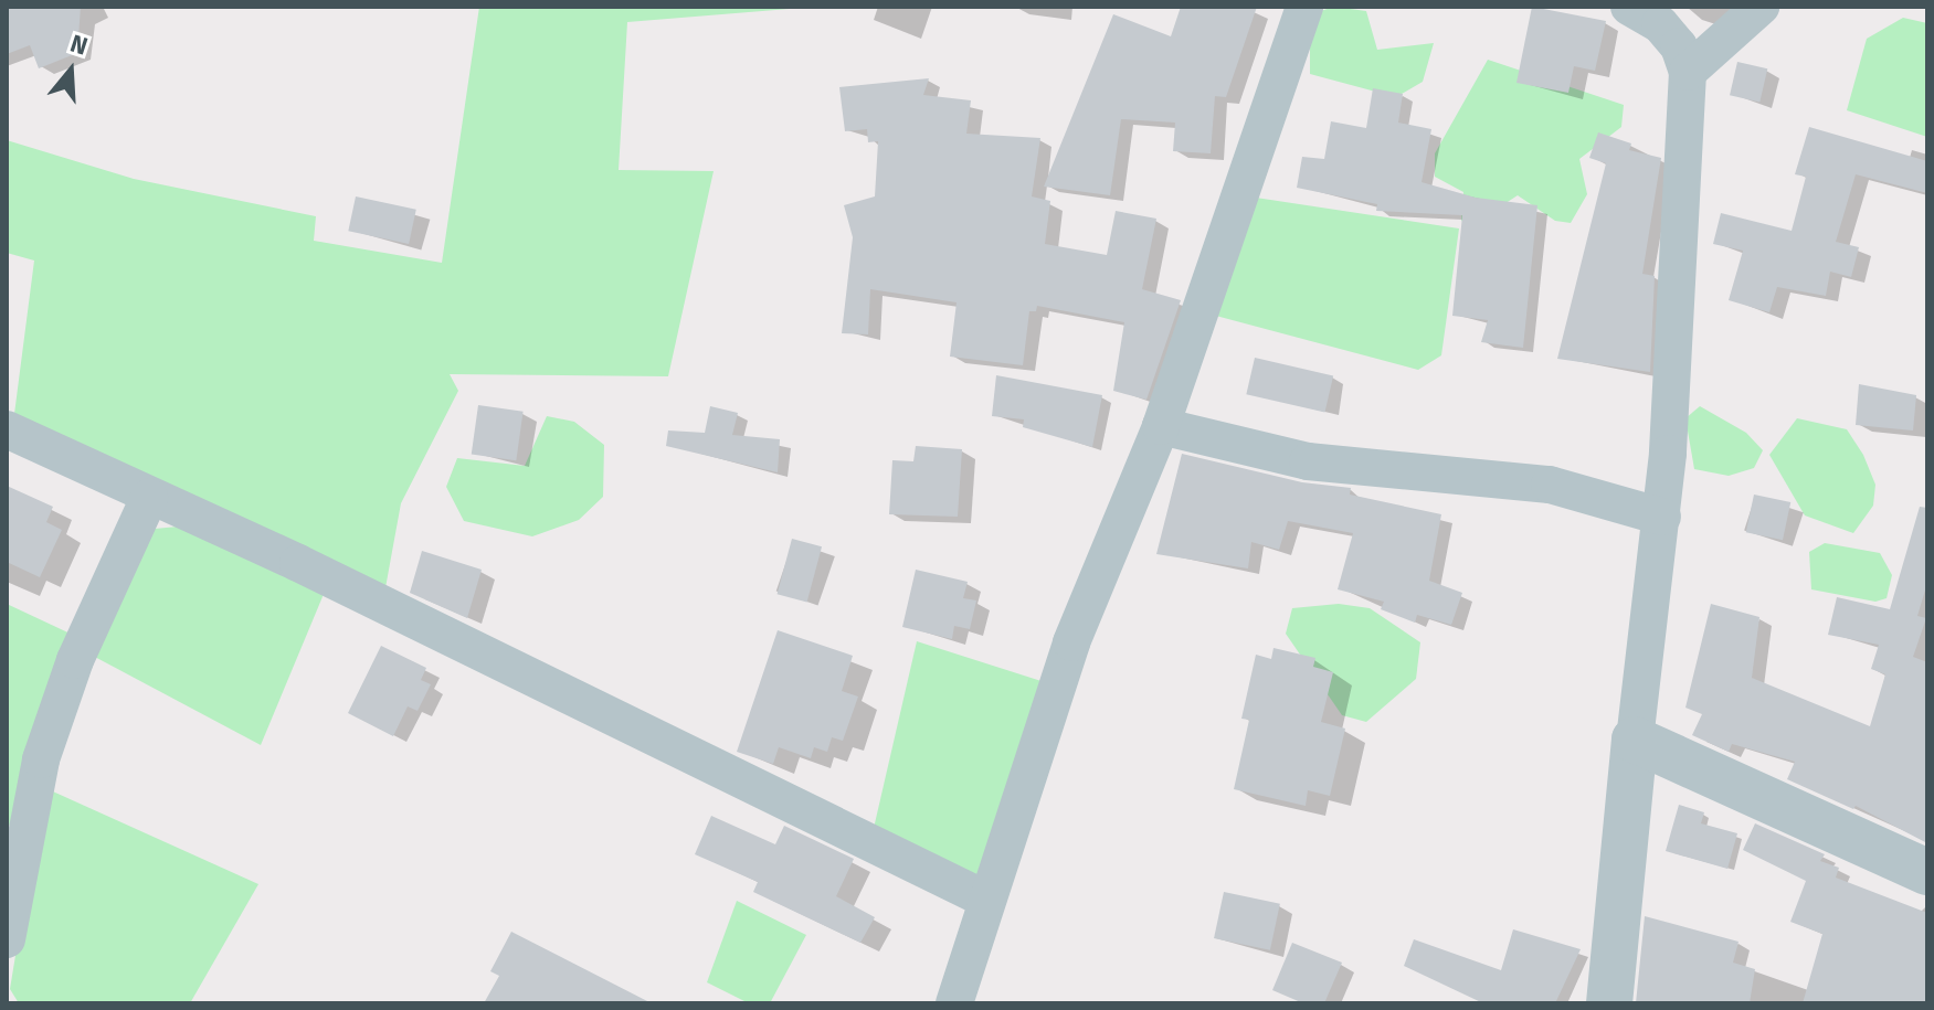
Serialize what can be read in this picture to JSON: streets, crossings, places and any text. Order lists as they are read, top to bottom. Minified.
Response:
{"north":"top"}
